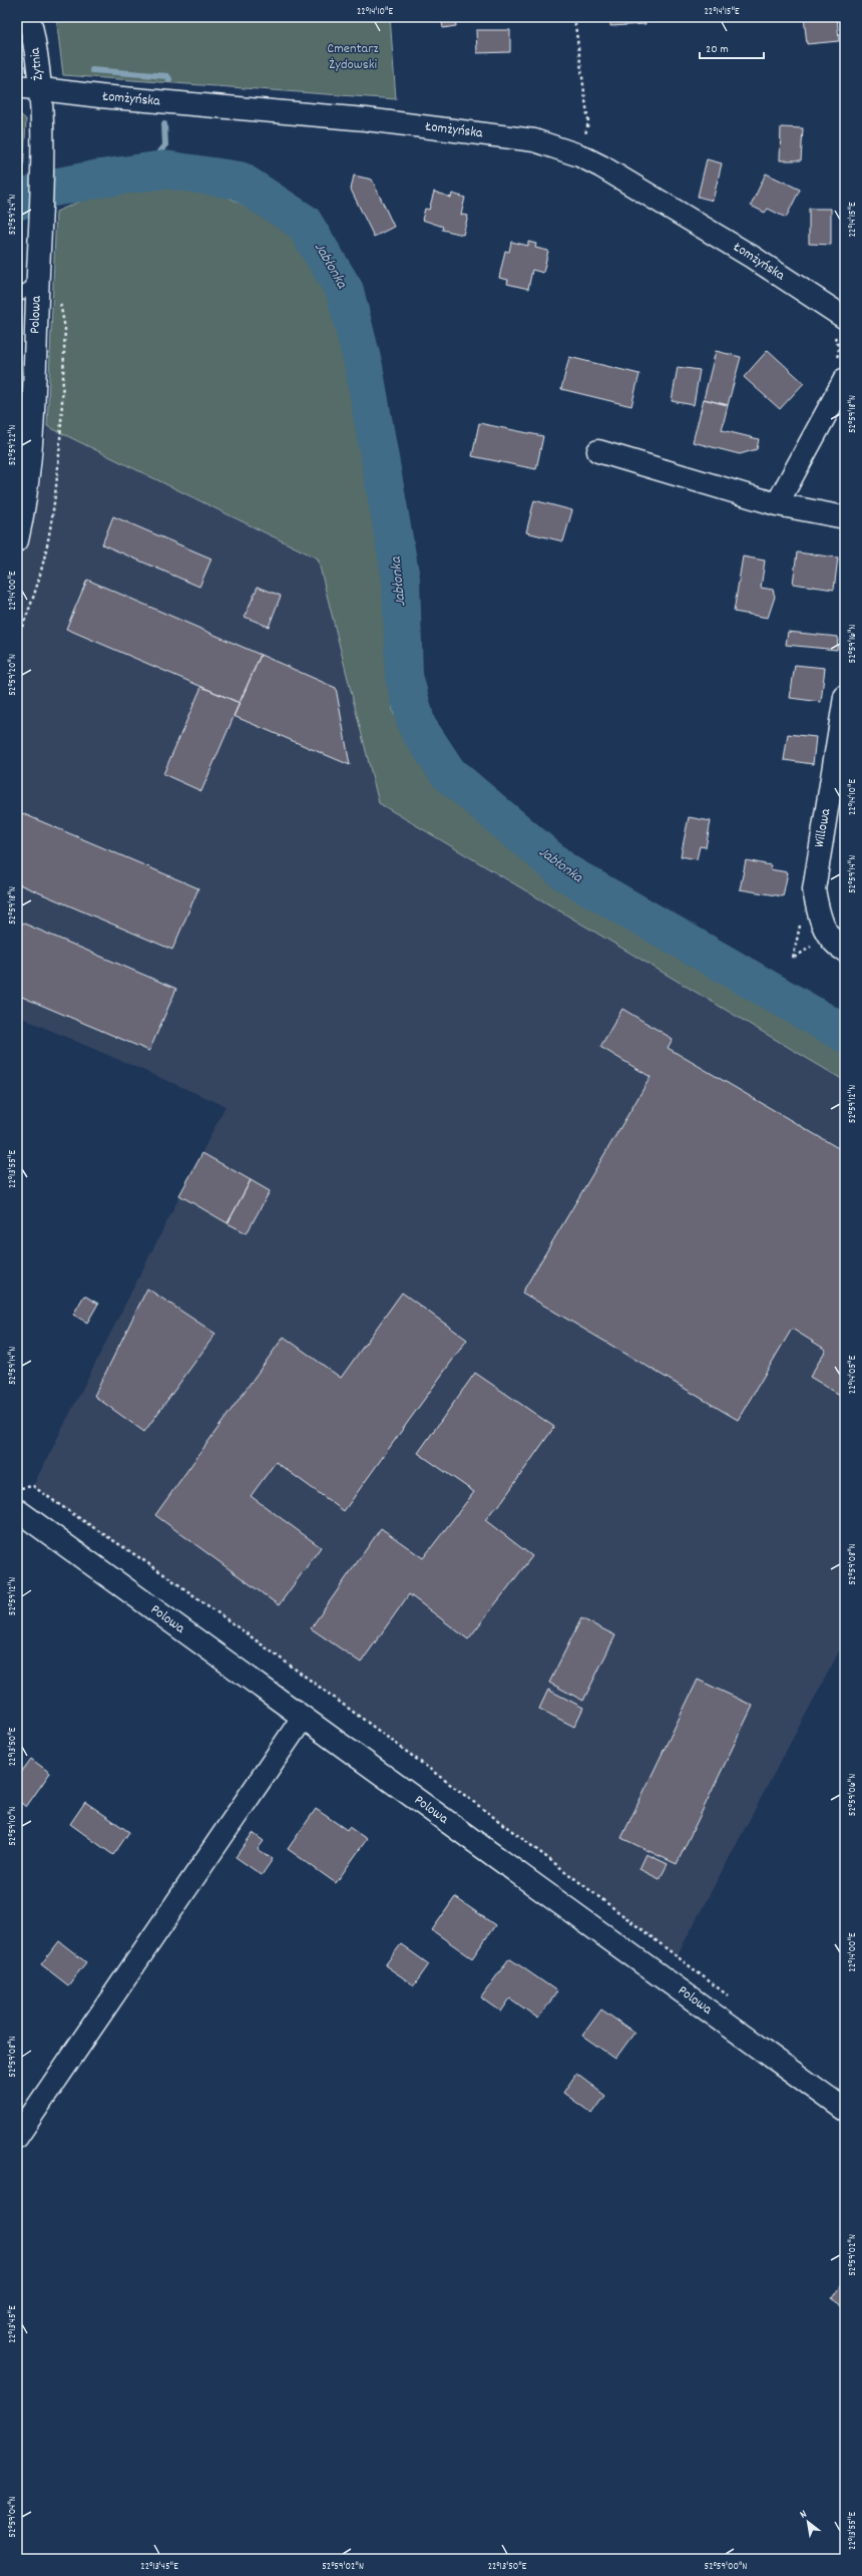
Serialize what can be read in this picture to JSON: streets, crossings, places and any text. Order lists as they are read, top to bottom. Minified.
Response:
{"streets":{"street":["Żytnia","Łomżyńska","Polowa","Willowa"]},"crossings":[["Żytnia","Łomżyńska"],["Żytnia","Polowa"],["Łomżyńska","Polowa"]],"water":["Jabłonka"],"parks":["Cmentarz Żydowski"],"scale_bar":"20 m","north":"top left","coordinates":["22°14'10\"E","22°14'15\"E","52°59'24\"N","52°59'18\"N","52°59'22\"N","22°14'00\"E","52°59'16\"N","52°59'20\"N","52°59'14\"N","52°59'12\"N","22°13'55\"E","22°14'05\"E","52°59'08\"N","22°13'50\"E","52°59'06\"N","52°59'10\"N","52°59'02\"N","22°13'45\"E","52°59'04\"N","52°59'00\"N"]}
